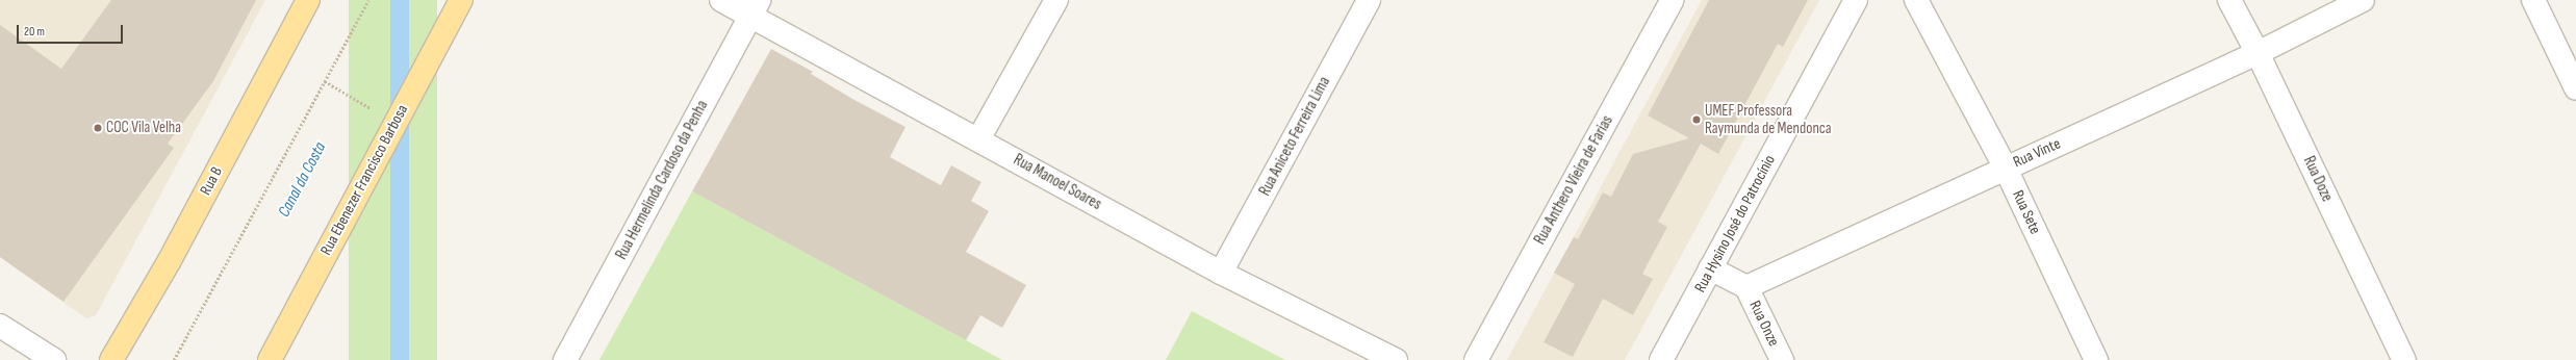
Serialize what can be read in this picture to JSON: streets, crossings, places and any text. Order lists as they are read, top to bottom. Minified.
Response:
{"streets":{"main road":["Rua Ebenezer Francisco Barbosa","Rua B"],"street":["Rua Aniceto Ferreira Lima","Rua Vinte","Rua Doze","Rua Hermelinda Cardoso da Penha","Rua Anthero Vieira de Farias","Rua Manoel Soares","Rua Sete","Rua Hysino José do Patrocínio","Rua Onze"]},"crossings":[["Rua Aniceto Ferreira Lima","Rua Manoel Soares"],["Rua Vinte","Rua Doze"],["Rua Vinte","Rua Sete"],["Rua Vinte","Rua Onze"],["Rua Hermelinda Cardoso da Penha","Rua Manoel Soares"]],"water":["Canal da Costa"],"places":["UMEF Professora Raymunda de Mendonca","COC Vila Velha"],"scale_bar":"20 m"}
